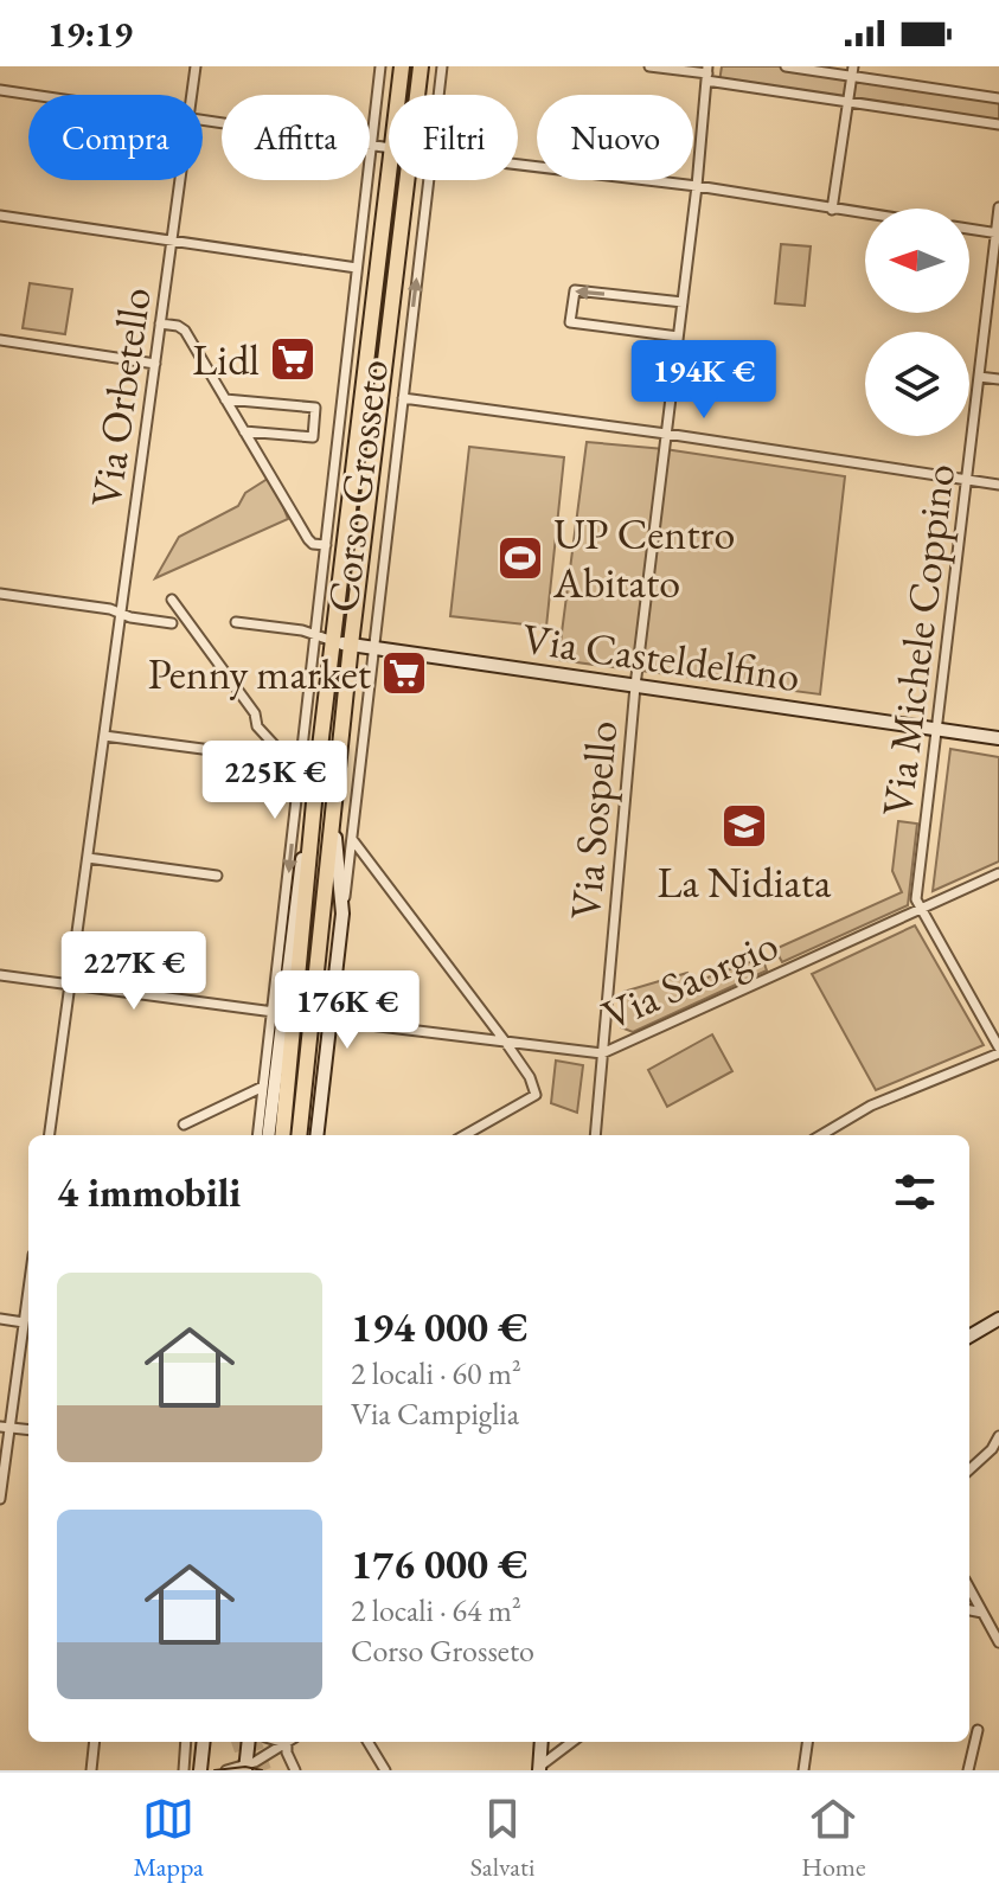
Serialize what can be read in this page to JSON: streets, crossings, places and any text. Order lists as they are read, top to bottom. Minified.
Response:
{"streets":{"main road":["Corso Grosseto","Via Casteldelfino"],"street":["Via Orbetello","Via Michele Coppino","Via Sospello","Via Saorgio"]},"crossings":[["Via Orbetello","Corso Grosseto"],["Corso Grosseto","Via Casteldelfino"],["Corso Grosseto","Via Saorgio"],["Via Michele Coppino","Via Casteldelfino"],["Via Michele Coppino","Via Saorgio"],["Via Casteldelfino","Via Sospello"],["Via Sospello","Via Saorgio"]],"places":{"supermarket":["Lidl","Penny market"],"sports":["UP Centro Abitato"],"school or university":["La Nidiata"]},"north":"left","page":{"status":"19:19","chip":["Compra","Affitta","Filtri","Nuovo"],"price":["194K €","225K €","227K €","176K €"],"heading":"4 immobili","list":[{"name":"194 000 €","note":"2 locali · 60 m² · Via Campiglia"},{"name":"176 000 €","note":"2 locali · 64 m² · Corso Grosseto"}],"tabs":["Mappa","Salvati","Home"]}}
